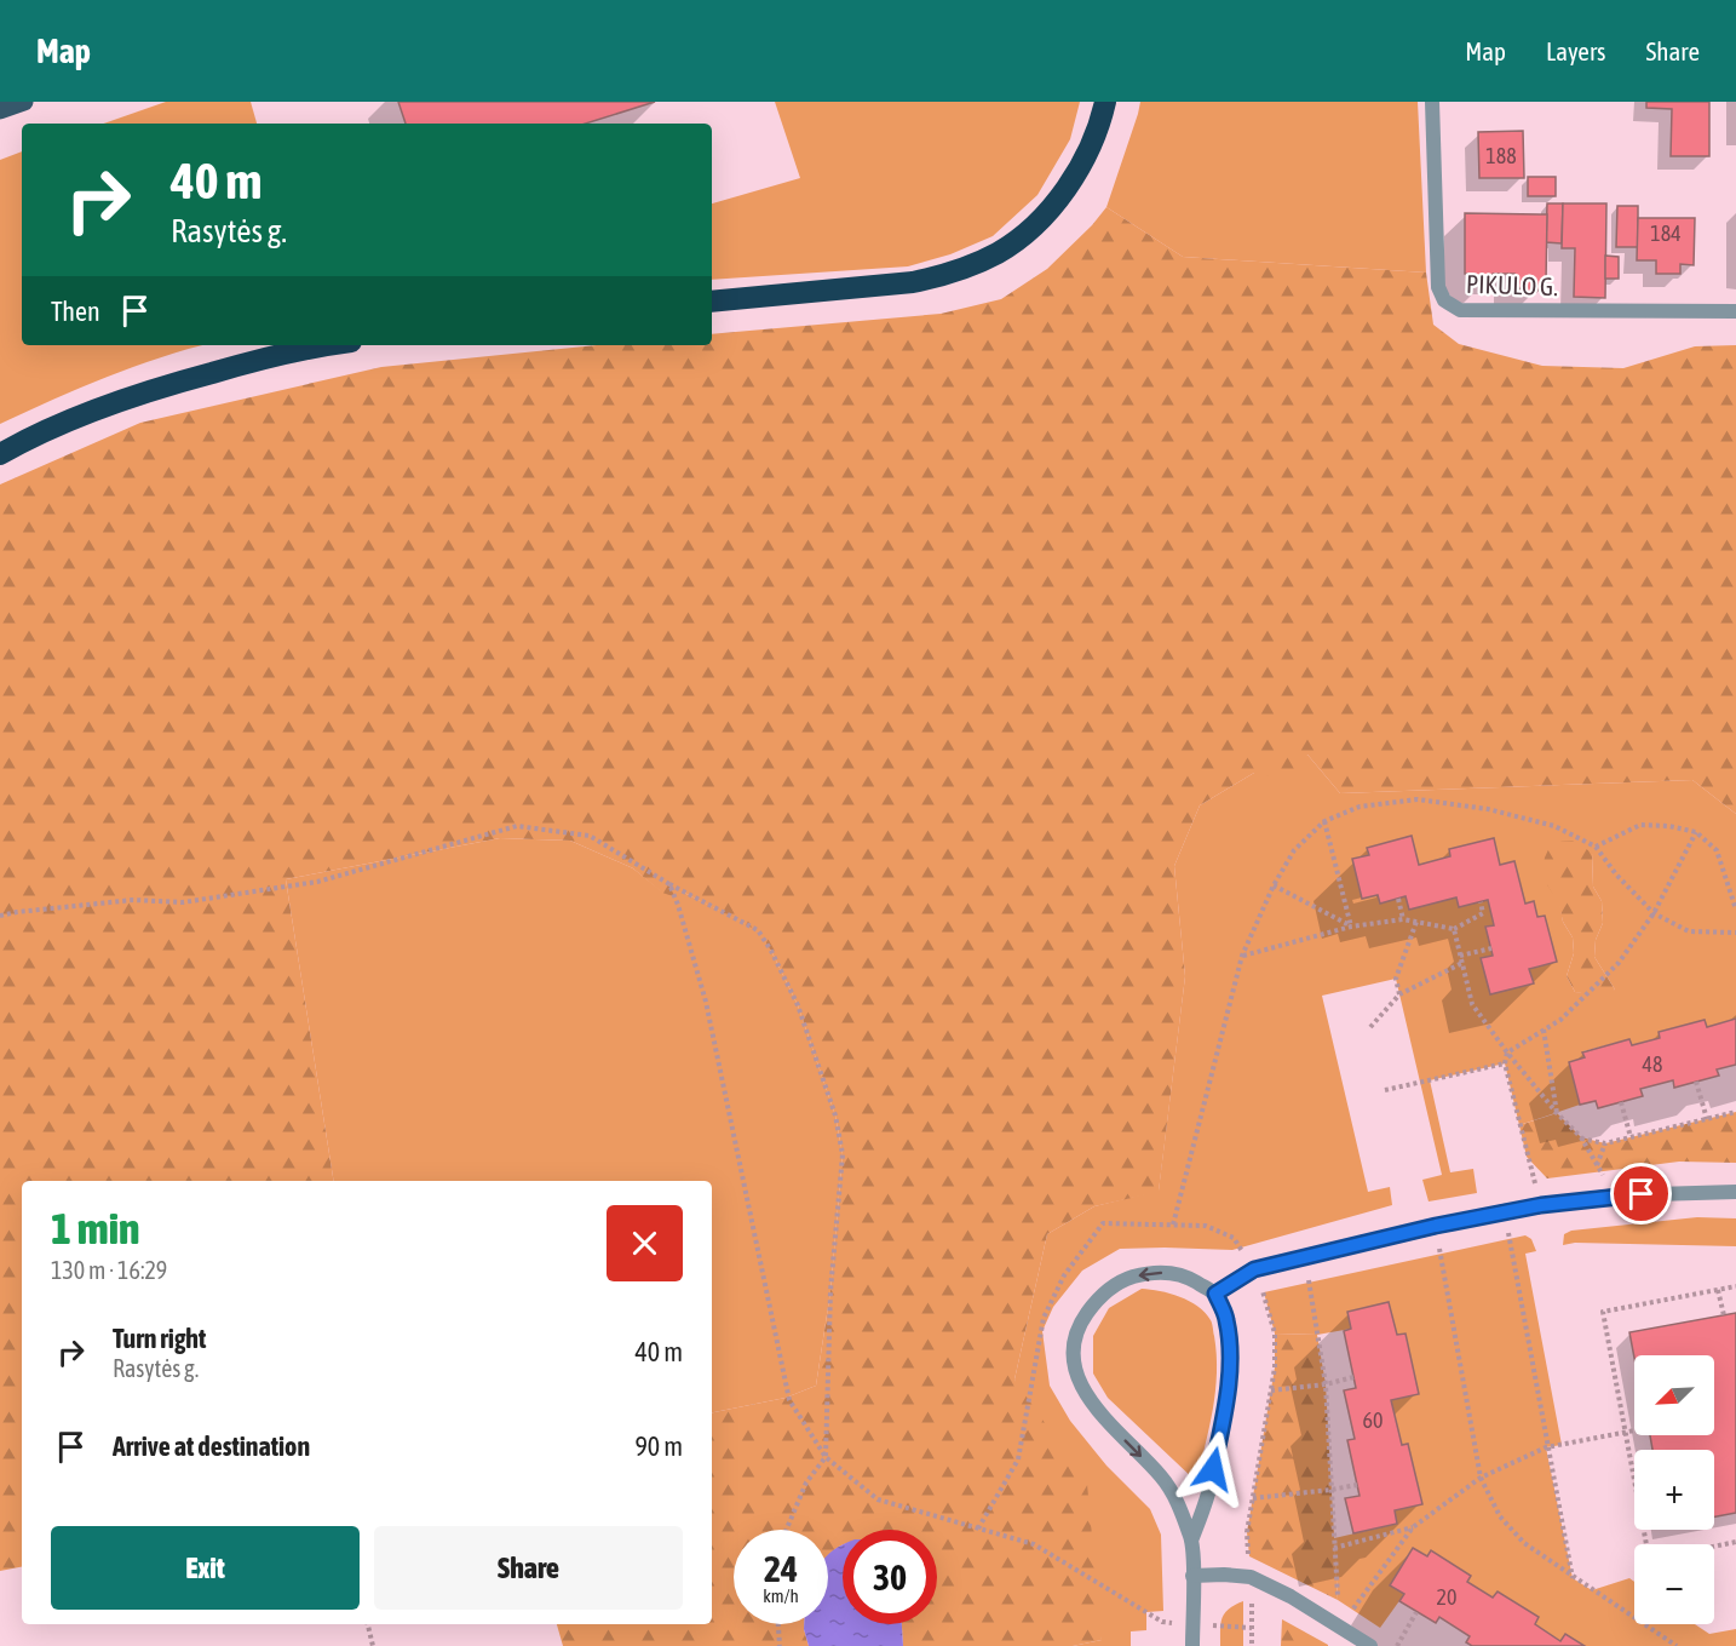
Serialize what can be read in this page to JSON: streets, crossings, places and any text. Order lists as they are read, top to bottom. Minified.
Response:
{"streets":{"street":["PIKULO G."]},"house_numbers":["188","184","48","60","20"],"north":"bottom left","page":{"header":"Map","nav":["Map","Layers","Share"],"turn":["40 m","Rasytės g."],"then":"Then","heading":["1 min","130 m · 16:29"],"list":[{"name":"Turn right","note":"Rasytės g.","value":"40 m"},{"name":"Arrive at destination","value":"90 m"}],"map_buttons":["+","−"],"buttons":["Exit","Share"],"speed":"24 km/h","limit":"30"}}
